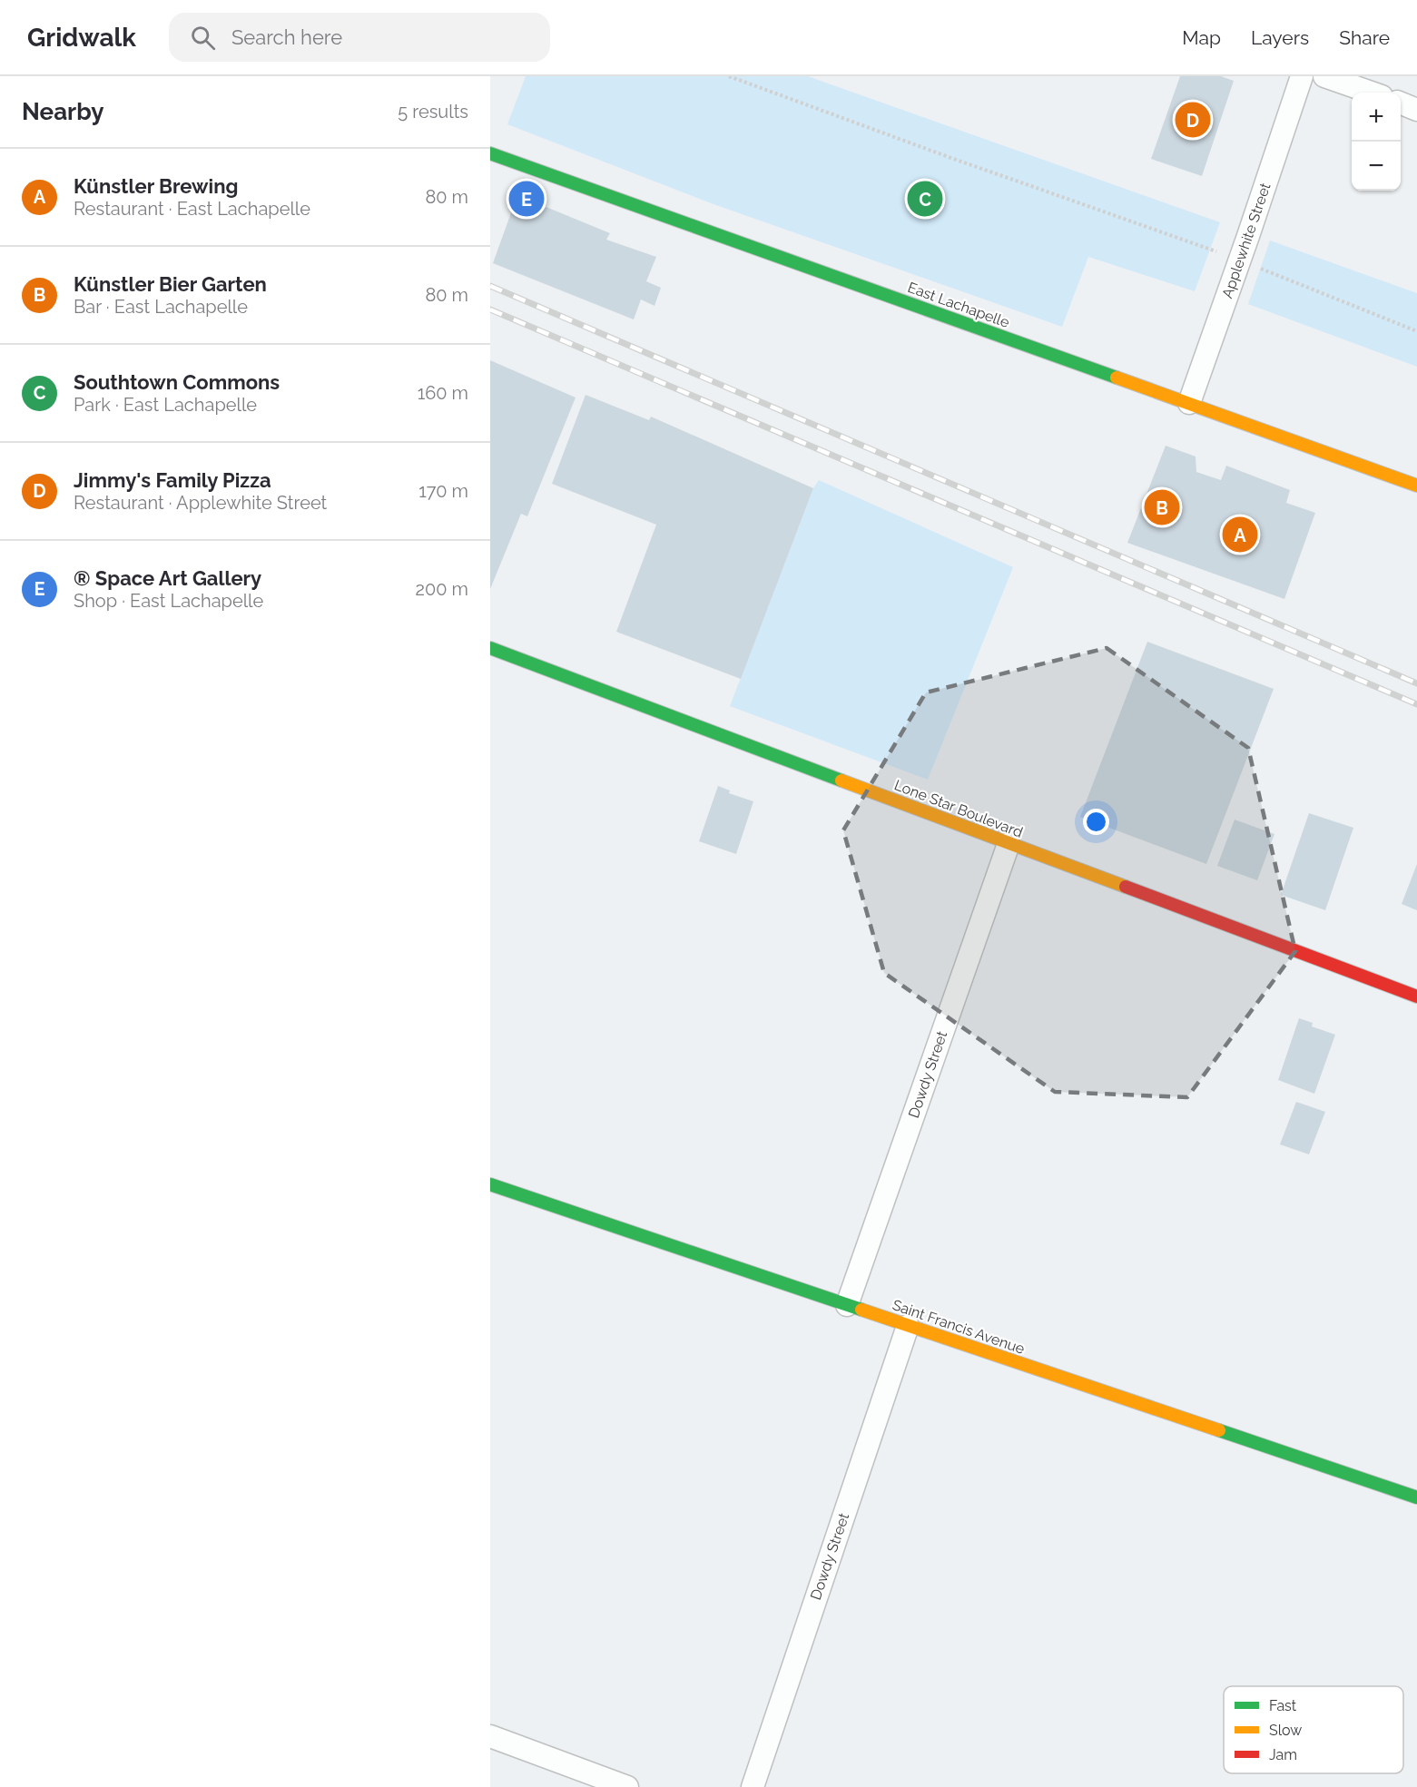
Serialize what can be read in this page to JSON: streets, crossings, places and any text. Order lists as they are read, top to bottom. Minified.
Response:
{"streets":{"street":["Applewhite Street","East Lachapelle","Lone Star Boulevard","Dowdy Street","Saint Francis Avenue"]},"crossings":[["Applewhite Street","East Lachapelle"],["Lone Star Boulevard","Dowdy Street"],["Dowdy Street","Saint Francis Avenue"]],"legend":["Fast","Slow","Jam"],"page":{"header":"Gridwalk","search":"Search here","nav":["Map","Layers","Share"],"heading":["Nearby","5 results"],"map_buttons":["+","−"],"pins":["D","C","E","B","A"],"list":[{"mark":"A","name":"Künstler Brewing","note":"Restaurant · East Lachapelle","value":"80 m"},{"mark":"B","name":"Künstler Bier Garten","note":"Bar · East Lachapelle","value":"80 m"},{"mark":"C","name":"Southtown Commons","note":"Park · East Lachapelle","value":"160 m"},{"mark":"D","name":"Jimmy's Family Pizza","note":"Restaurant · Applewhite Street","value":"170 m"},{"mark":"E","name":"® Space Art Gallery","note":"Shop · East Lachapelle","value":"200 m"}]}}
